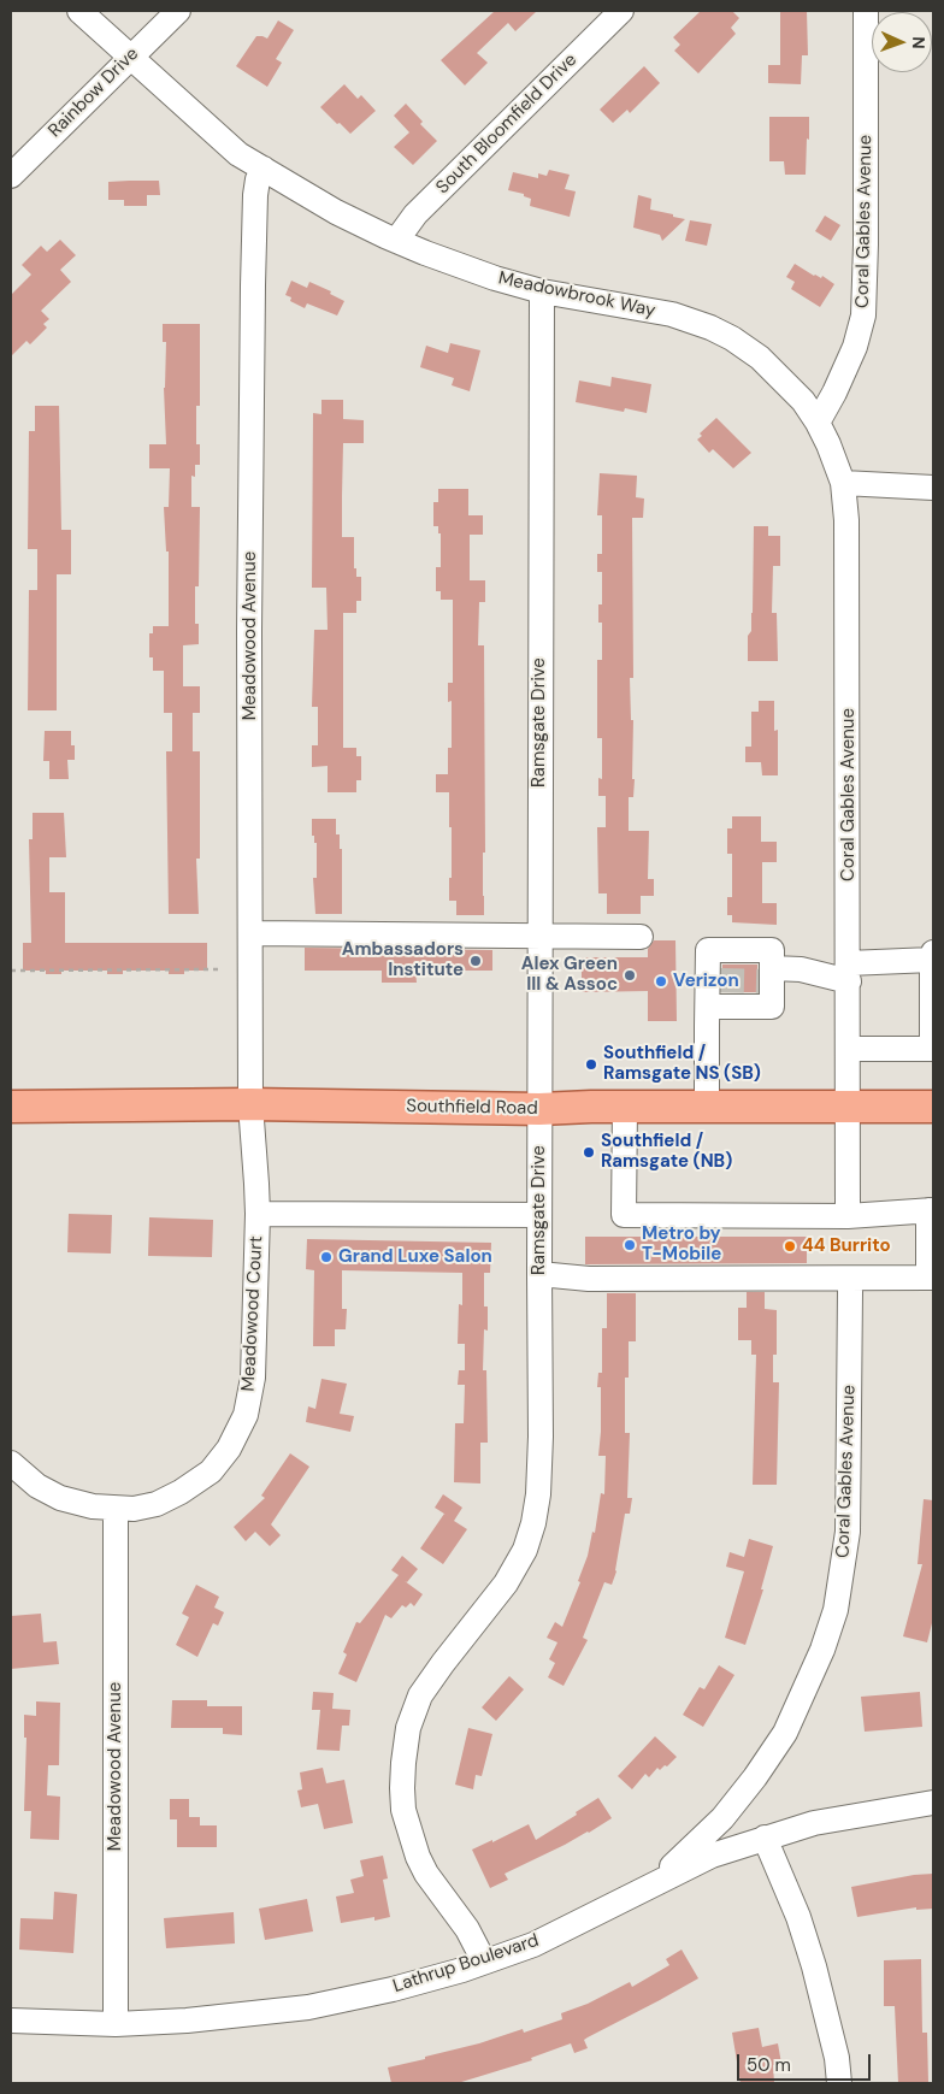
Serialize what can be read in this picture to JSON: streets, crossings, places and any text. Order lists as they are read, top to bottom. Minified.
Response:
{"streets":{"main road":["Southfield Road"],"street":["Rainbow Drive","South Bloomfield Drive","Coral Gables Avenue","Meadowbrook Way","Meadowood Avenue","Ramsgate Drive","Meadowood Court","Lathrup Boulevard"]},"crossings":[["Rainbow Drive","Meadowbrook Way"],["South Bloomfield Drive","Meadowbrook Way"],["Coral Gables Avenue","Meadowbrook Way"],["Coral Gables Avenue","Southfield Road"],["Coral Gables Avenue","Lathrup Boulevard"],["Meadowbrook Way","Meadowood Avenue"],["Meadowbrook Way","Ramsgate Drive"],["Meadowood Avenue","Southfield Road"],["Meadowood Avenue","Meadowood Court"],["Meadowood Avenue","Lathrup Boulevard"],["Ramsgate Drive","Southfield Road"],["Ramsgate Drive","Lathrup Boulevard"],["Southfield Road","Meadowood Court"]],"places":["Ambassadors Institute","Alex Green III & Assoc","Verizon","Southfield / Ramsgate NS (SB)","Southfield / Ramsgate (NB)","Metro by T-Mobile","44 Burrito","Grand Luxe Salon"],"scale_bar":"50 m","north":"right"}
